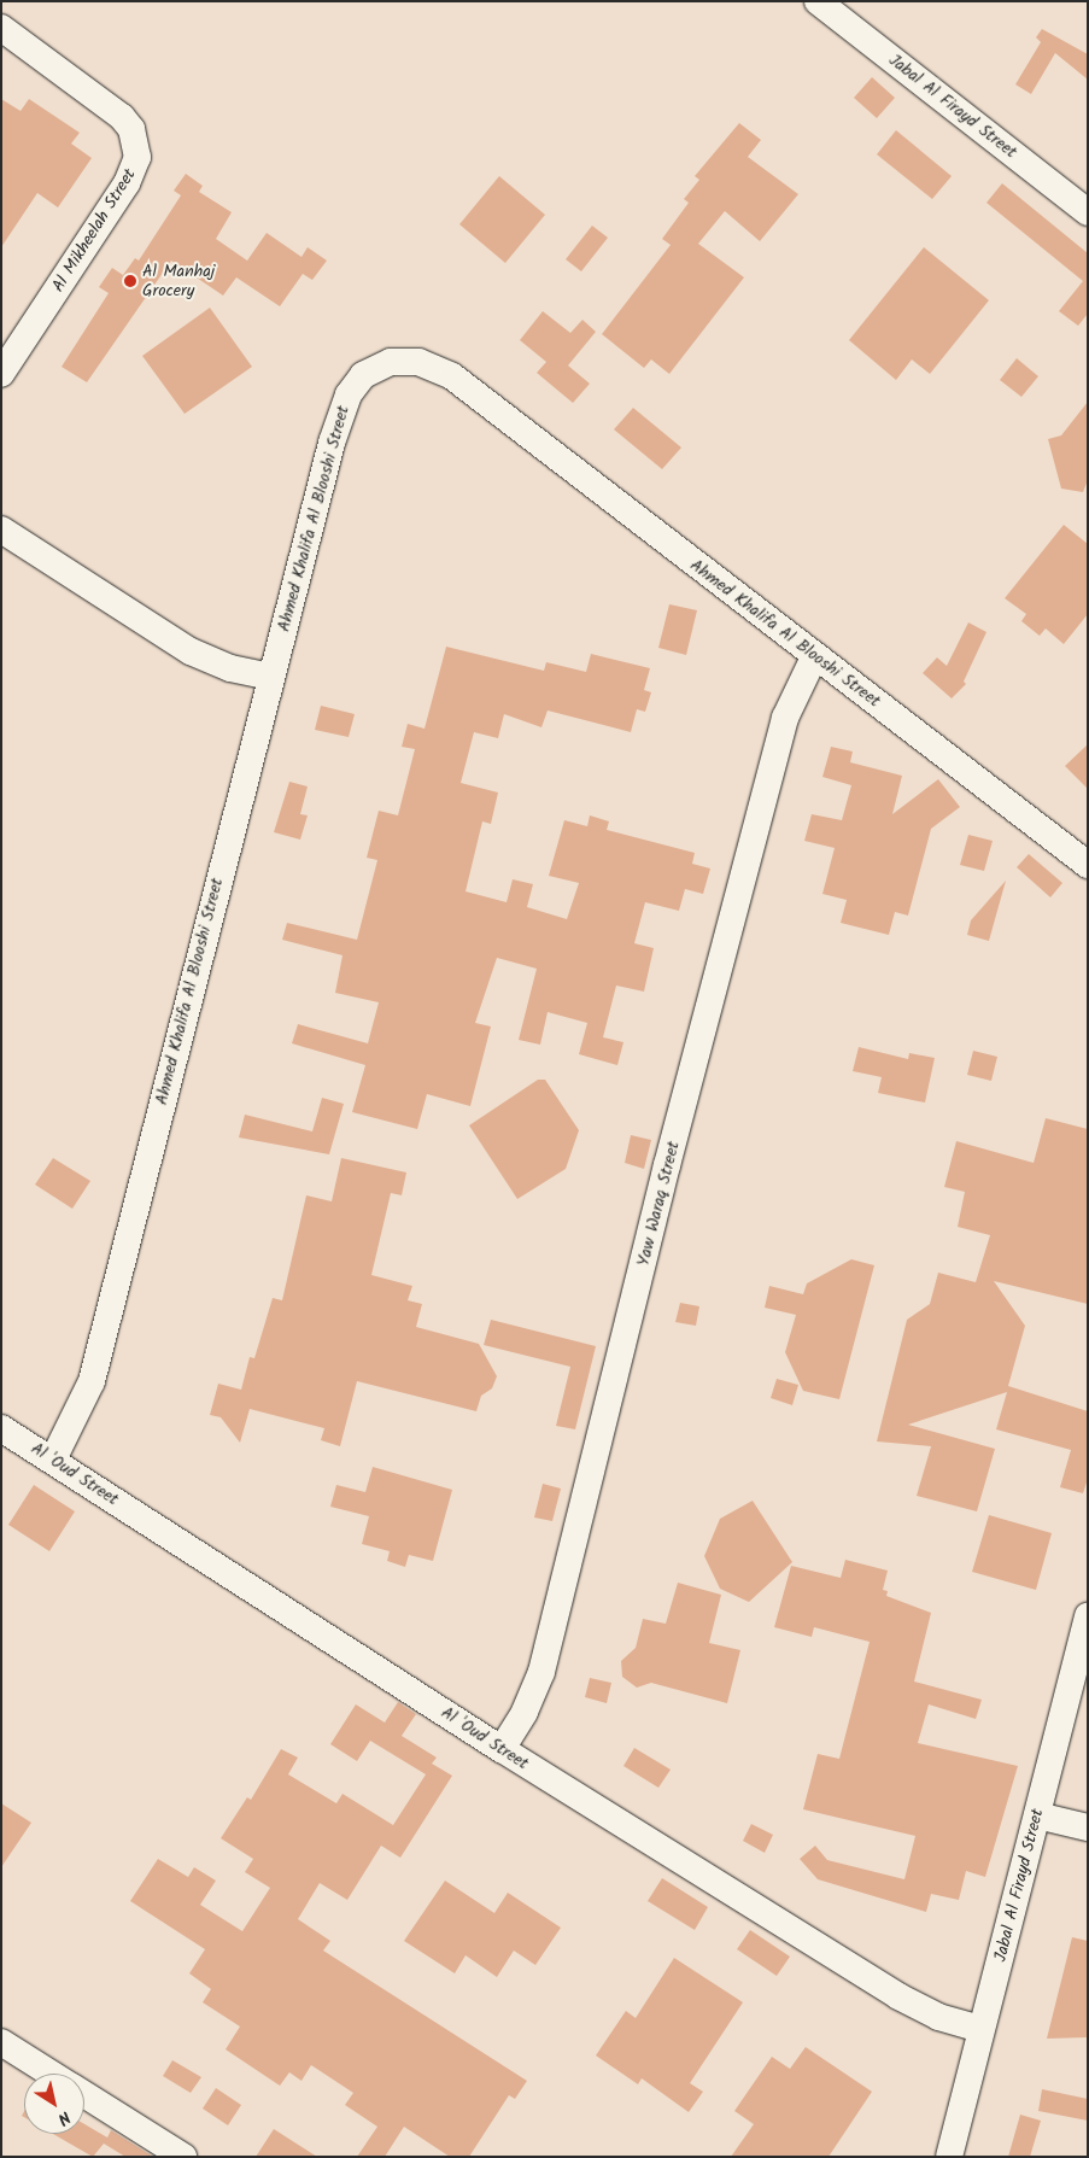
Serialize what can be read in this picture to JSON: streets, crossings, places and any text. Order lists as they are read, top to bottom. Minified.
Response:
{"streets":{"street":["Jabal Al Firayd Street","Al Mikheelah Street","Ahmed Khalifa Al Blooshi Street","Yaw Waraq Street","Al 'Oud Street"]},"crossings":[["Jabal Al Firayd Street","Al 'Oud Street"],["Ahmed Khalifa Al Blooshi Street","Yaw Waraq Street"],["Ahmed Khalifa Al Blooshi Street","Al 'Oud Street"],["Yaw Waraq Street","Al 'Oud Street"]],"places":["Al Manhaj Grocery"],"north":"bottom right"}
